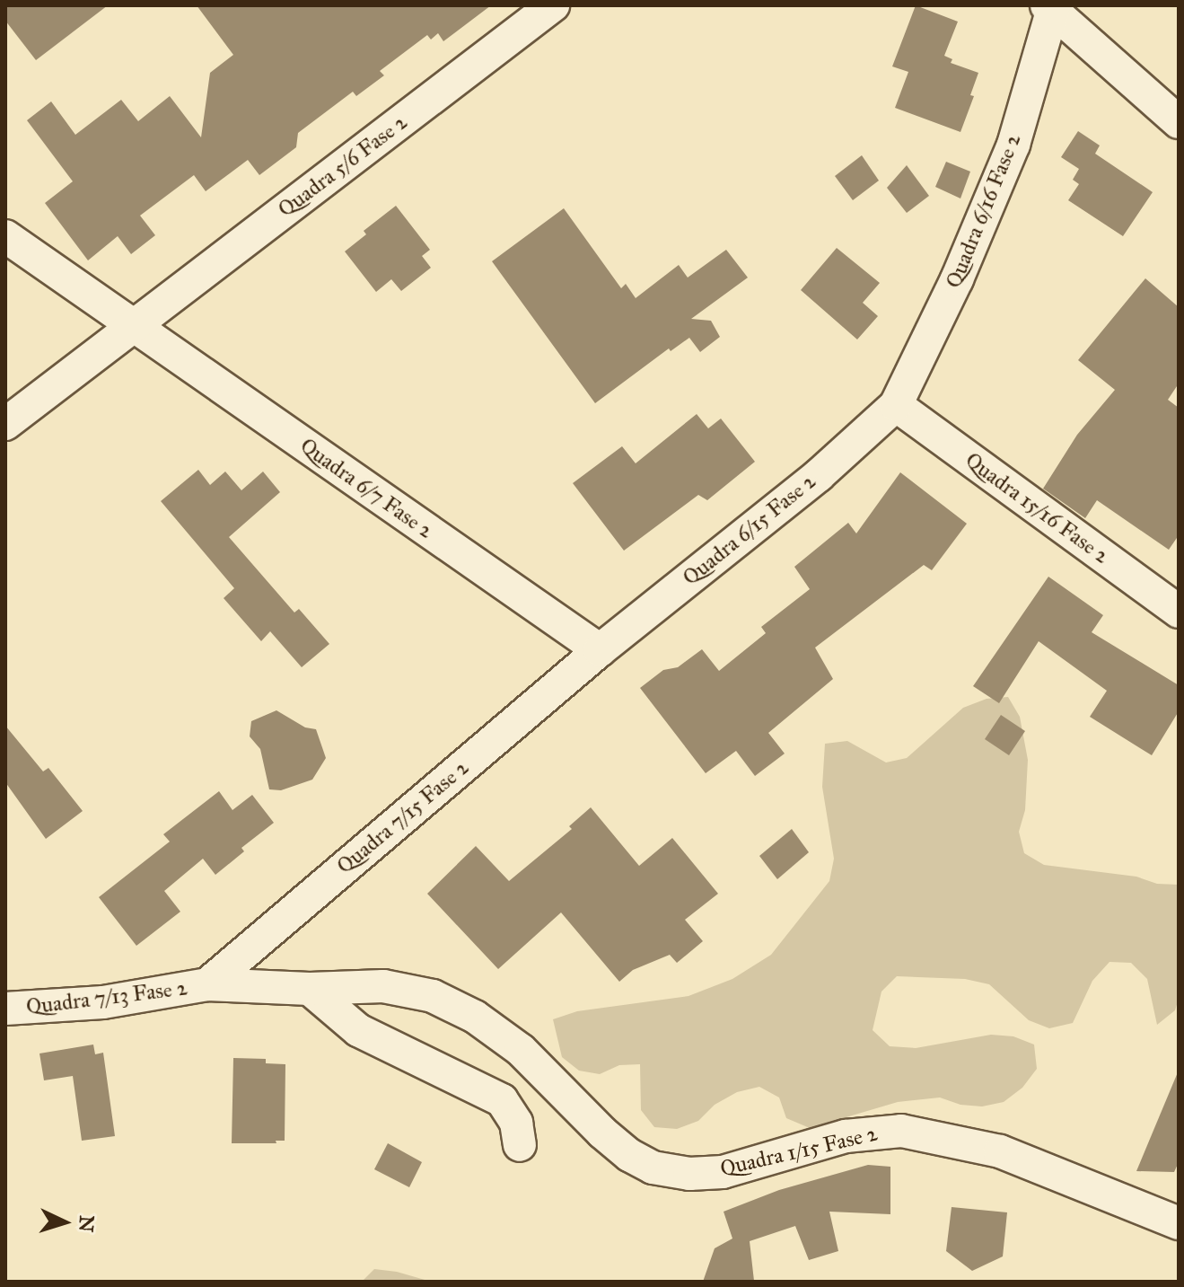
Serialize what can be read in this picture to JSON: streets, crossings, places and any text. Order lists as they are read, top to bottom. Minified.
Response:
{"streets":{"street":["Quadra 5/6 Fase 2","Quadra 6/16 Fase 2","Quadra 6/7 Fase 2","Quadra 15/16 Fase 2","Quadra 6/15 Fase 2","Quadra 7/15 Fase 2","Quadra 7/13 Fase 2","Quadra 1/15 Fase 2"]},"crossings":[["Quadra 5/6 Fase 2","Quadra 6/7 Fase 2"],["Quadra 6/16 Fase 2","Quadra 15/16 Fase 2"],["Quadra 6/16 Fase 2","Quadra 6/15 Fase 2"],["Quadra 6/7 Fase 2","Quadra 6/15 Fase 2"],["Quadra 6/7 Fase 2","Quadra 7/15 Fase 2"],["Quadra 15/16 Fase 2","Quadra 6/15 Fase 2"],["Quadra 6/15 Fase 2","Quadra 7/15 Fase 2"],["Quadra 7/15 Fase 2","Quadra 7/13 Fase 2"],["Quadra 7/15 Fase 2","Quadra 1/15 Fase 2"],["Quadra 7/13 Fase 2","Quadra 1/15 Fase 2"]],"north":"right"}
